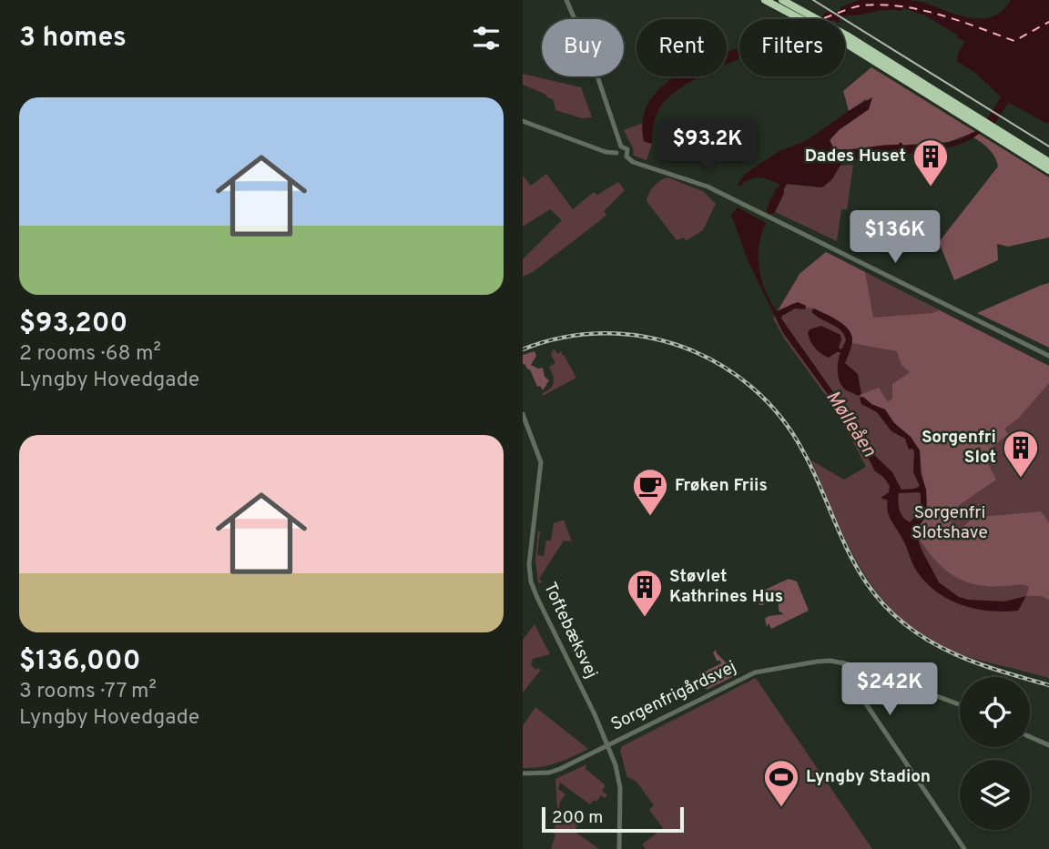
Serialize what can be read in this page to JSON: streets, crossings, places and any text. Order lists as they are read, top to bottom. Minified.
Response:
{"streets":{"street":["Toftebæksvej","Sorgenfrigårdsvej"]},"crossings":[["Toftebæksvej","Sorgenfrigårdsvej"]],"water":["Mølleåen"],"parks":["Sorgenfri Slotshave"],"places":{"building":["Dades Huset","Sorgenfri Slot","Støvlet Kathrines Hus"],"cafe":["Frøken Friis"],"sports":["Lyngby Stadion"]},"scale_bar":"200 m","page":{"heading":"3 homes","chip":["Buy","Rent","Filters"],"list":[{"name":"$93,200","note":"2 rooms · 68 m² · Lyngby Hovedgade"},{"name":"$136,000","note":"3 rooms · 77 m² · Lyngby Hovedgade"}],"price":["$93.2K","$136K","$242K"],"scale":"200 m"}}
